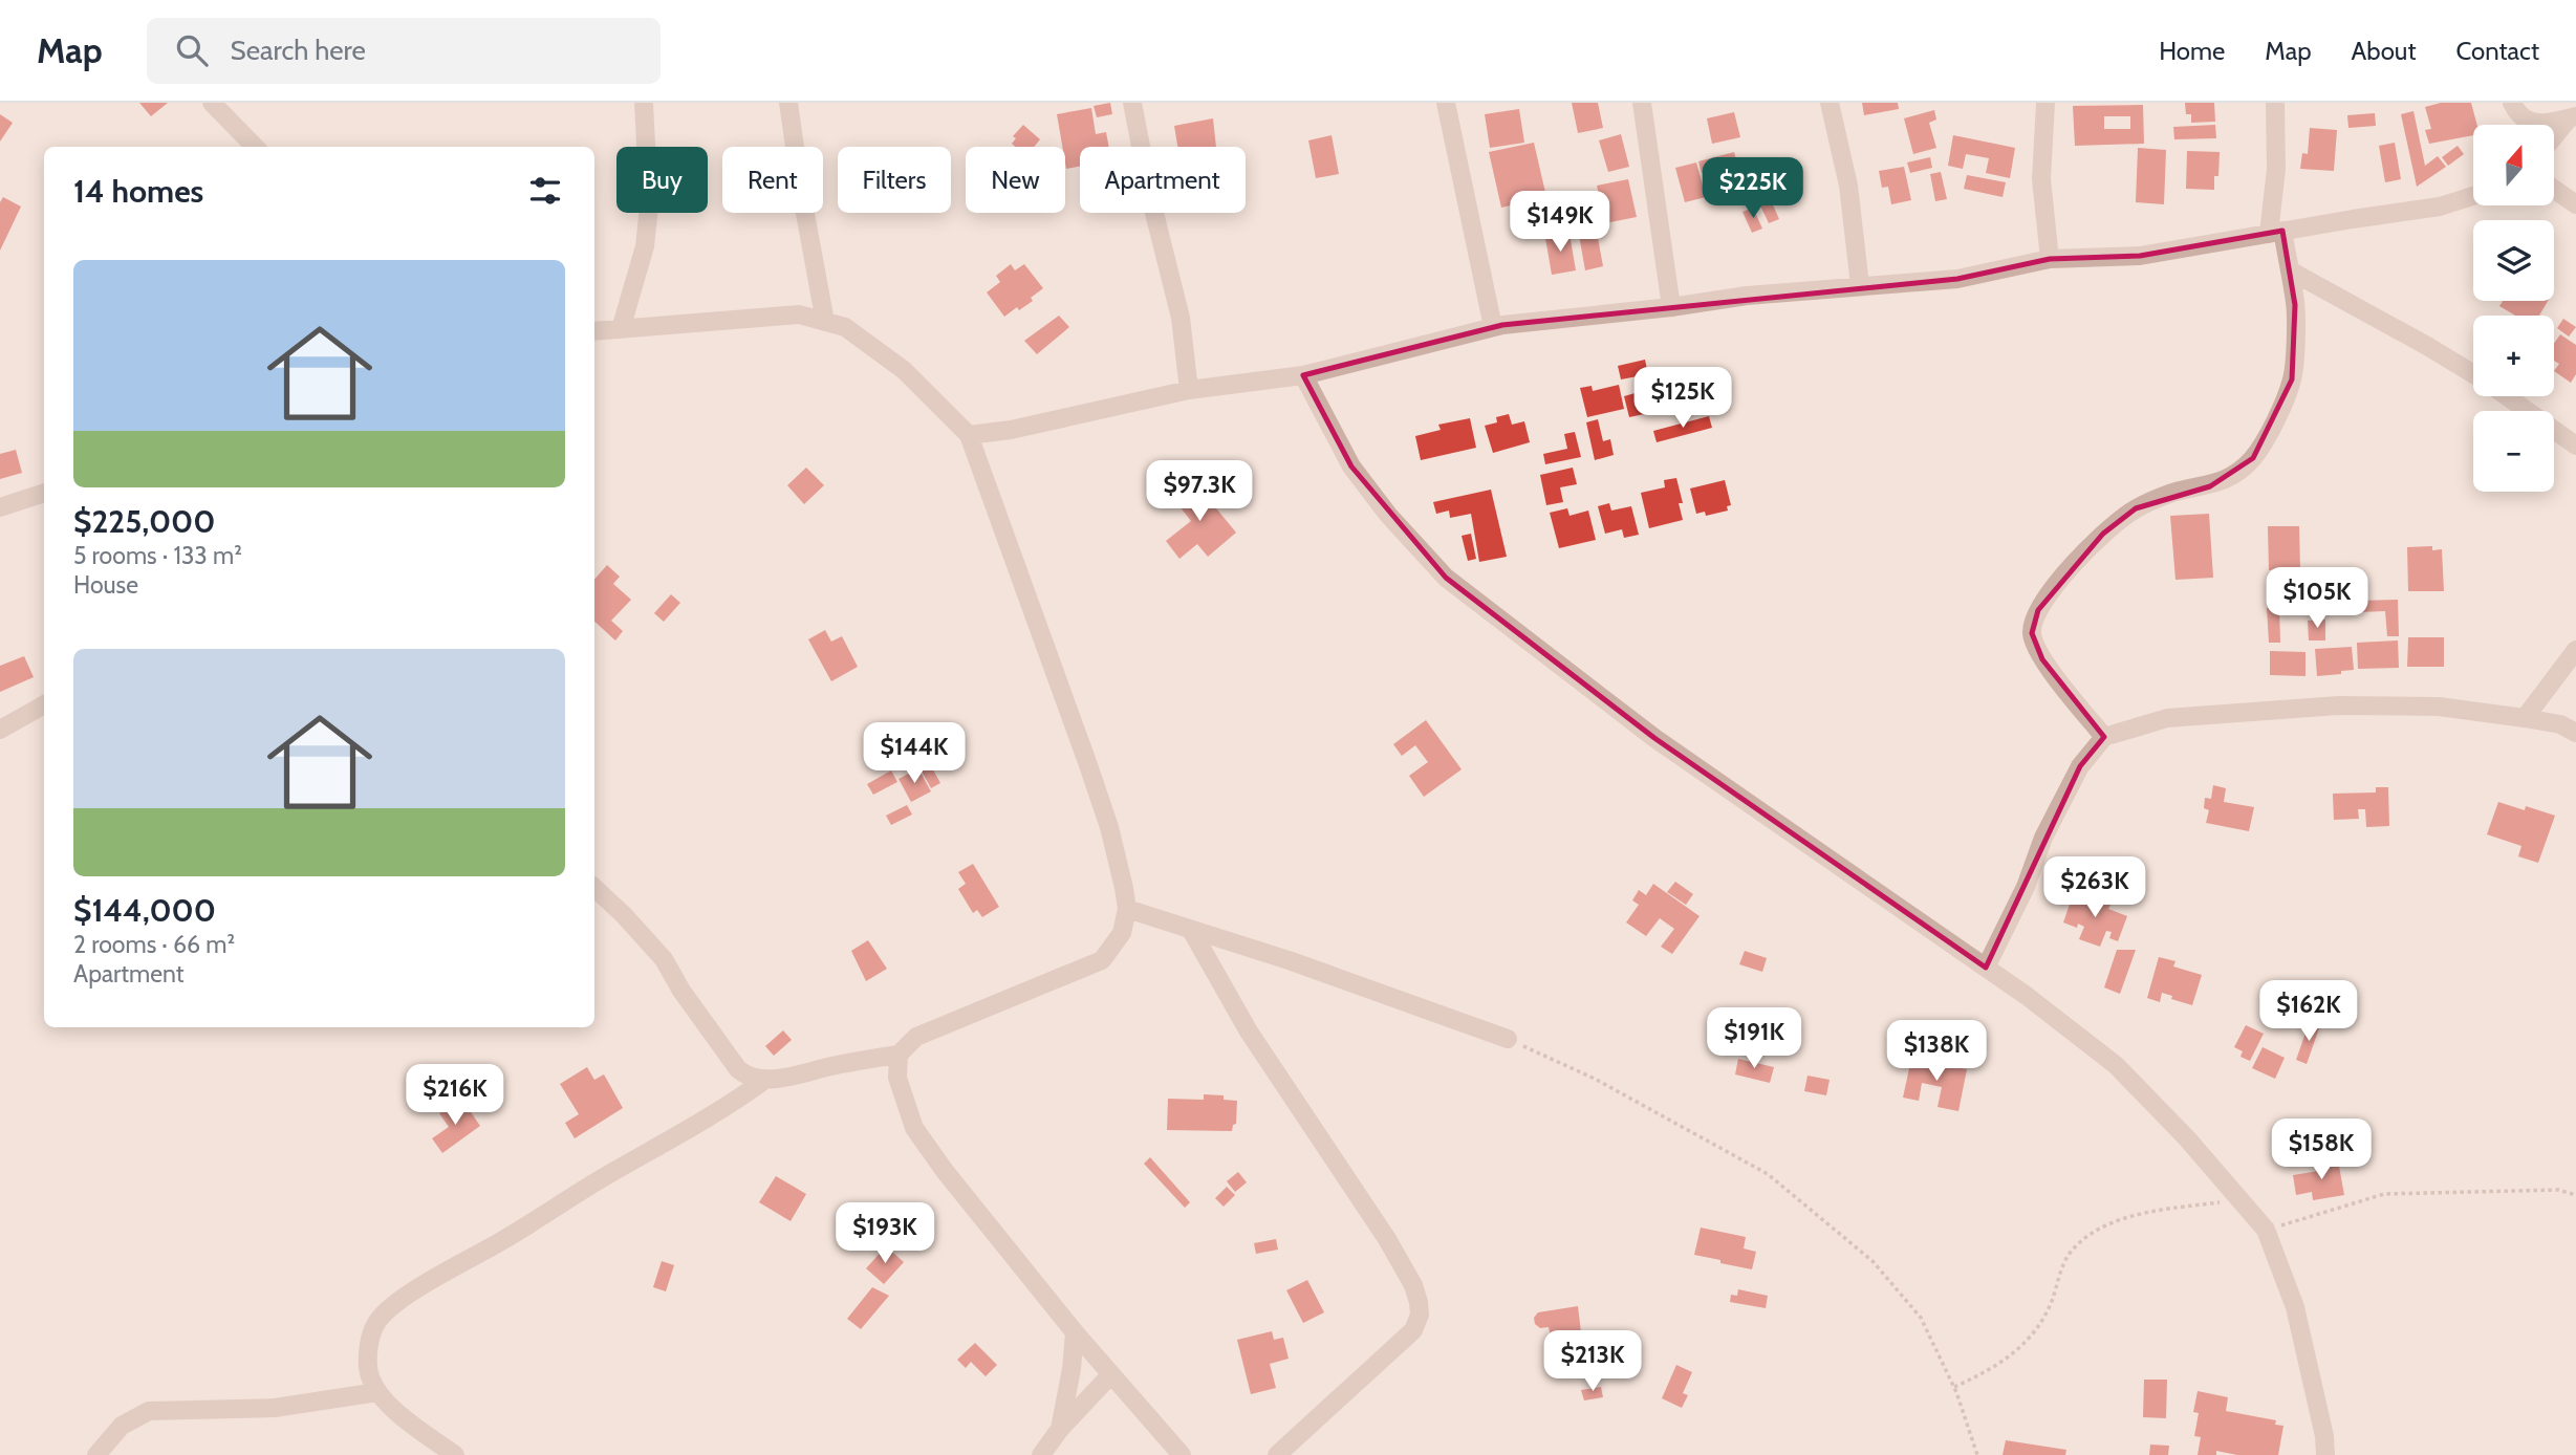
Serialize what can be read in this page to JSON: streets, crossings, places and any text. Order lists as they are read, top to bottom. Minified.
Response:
{"north":"top","page":{"header":"Map","search":"Search here","nav":["Home","Map","About","Contact"],"map_buttons":["+","−"],"chip":["Buy","Rent","Filters","New","Apartment"],"heading":"14 homes","price":["$225K","$149K","$125K","$97.3K","$105K","$144K","$263K","$162K","$191K","$138K","$216K","$158K","$193K","$213K"],"list":[{"name":"$225,000","note":"5 rooms · 133 m² · House"},{"name":"$144,000","note":"2 rooms · 66 m² · Apartment"}]}}
